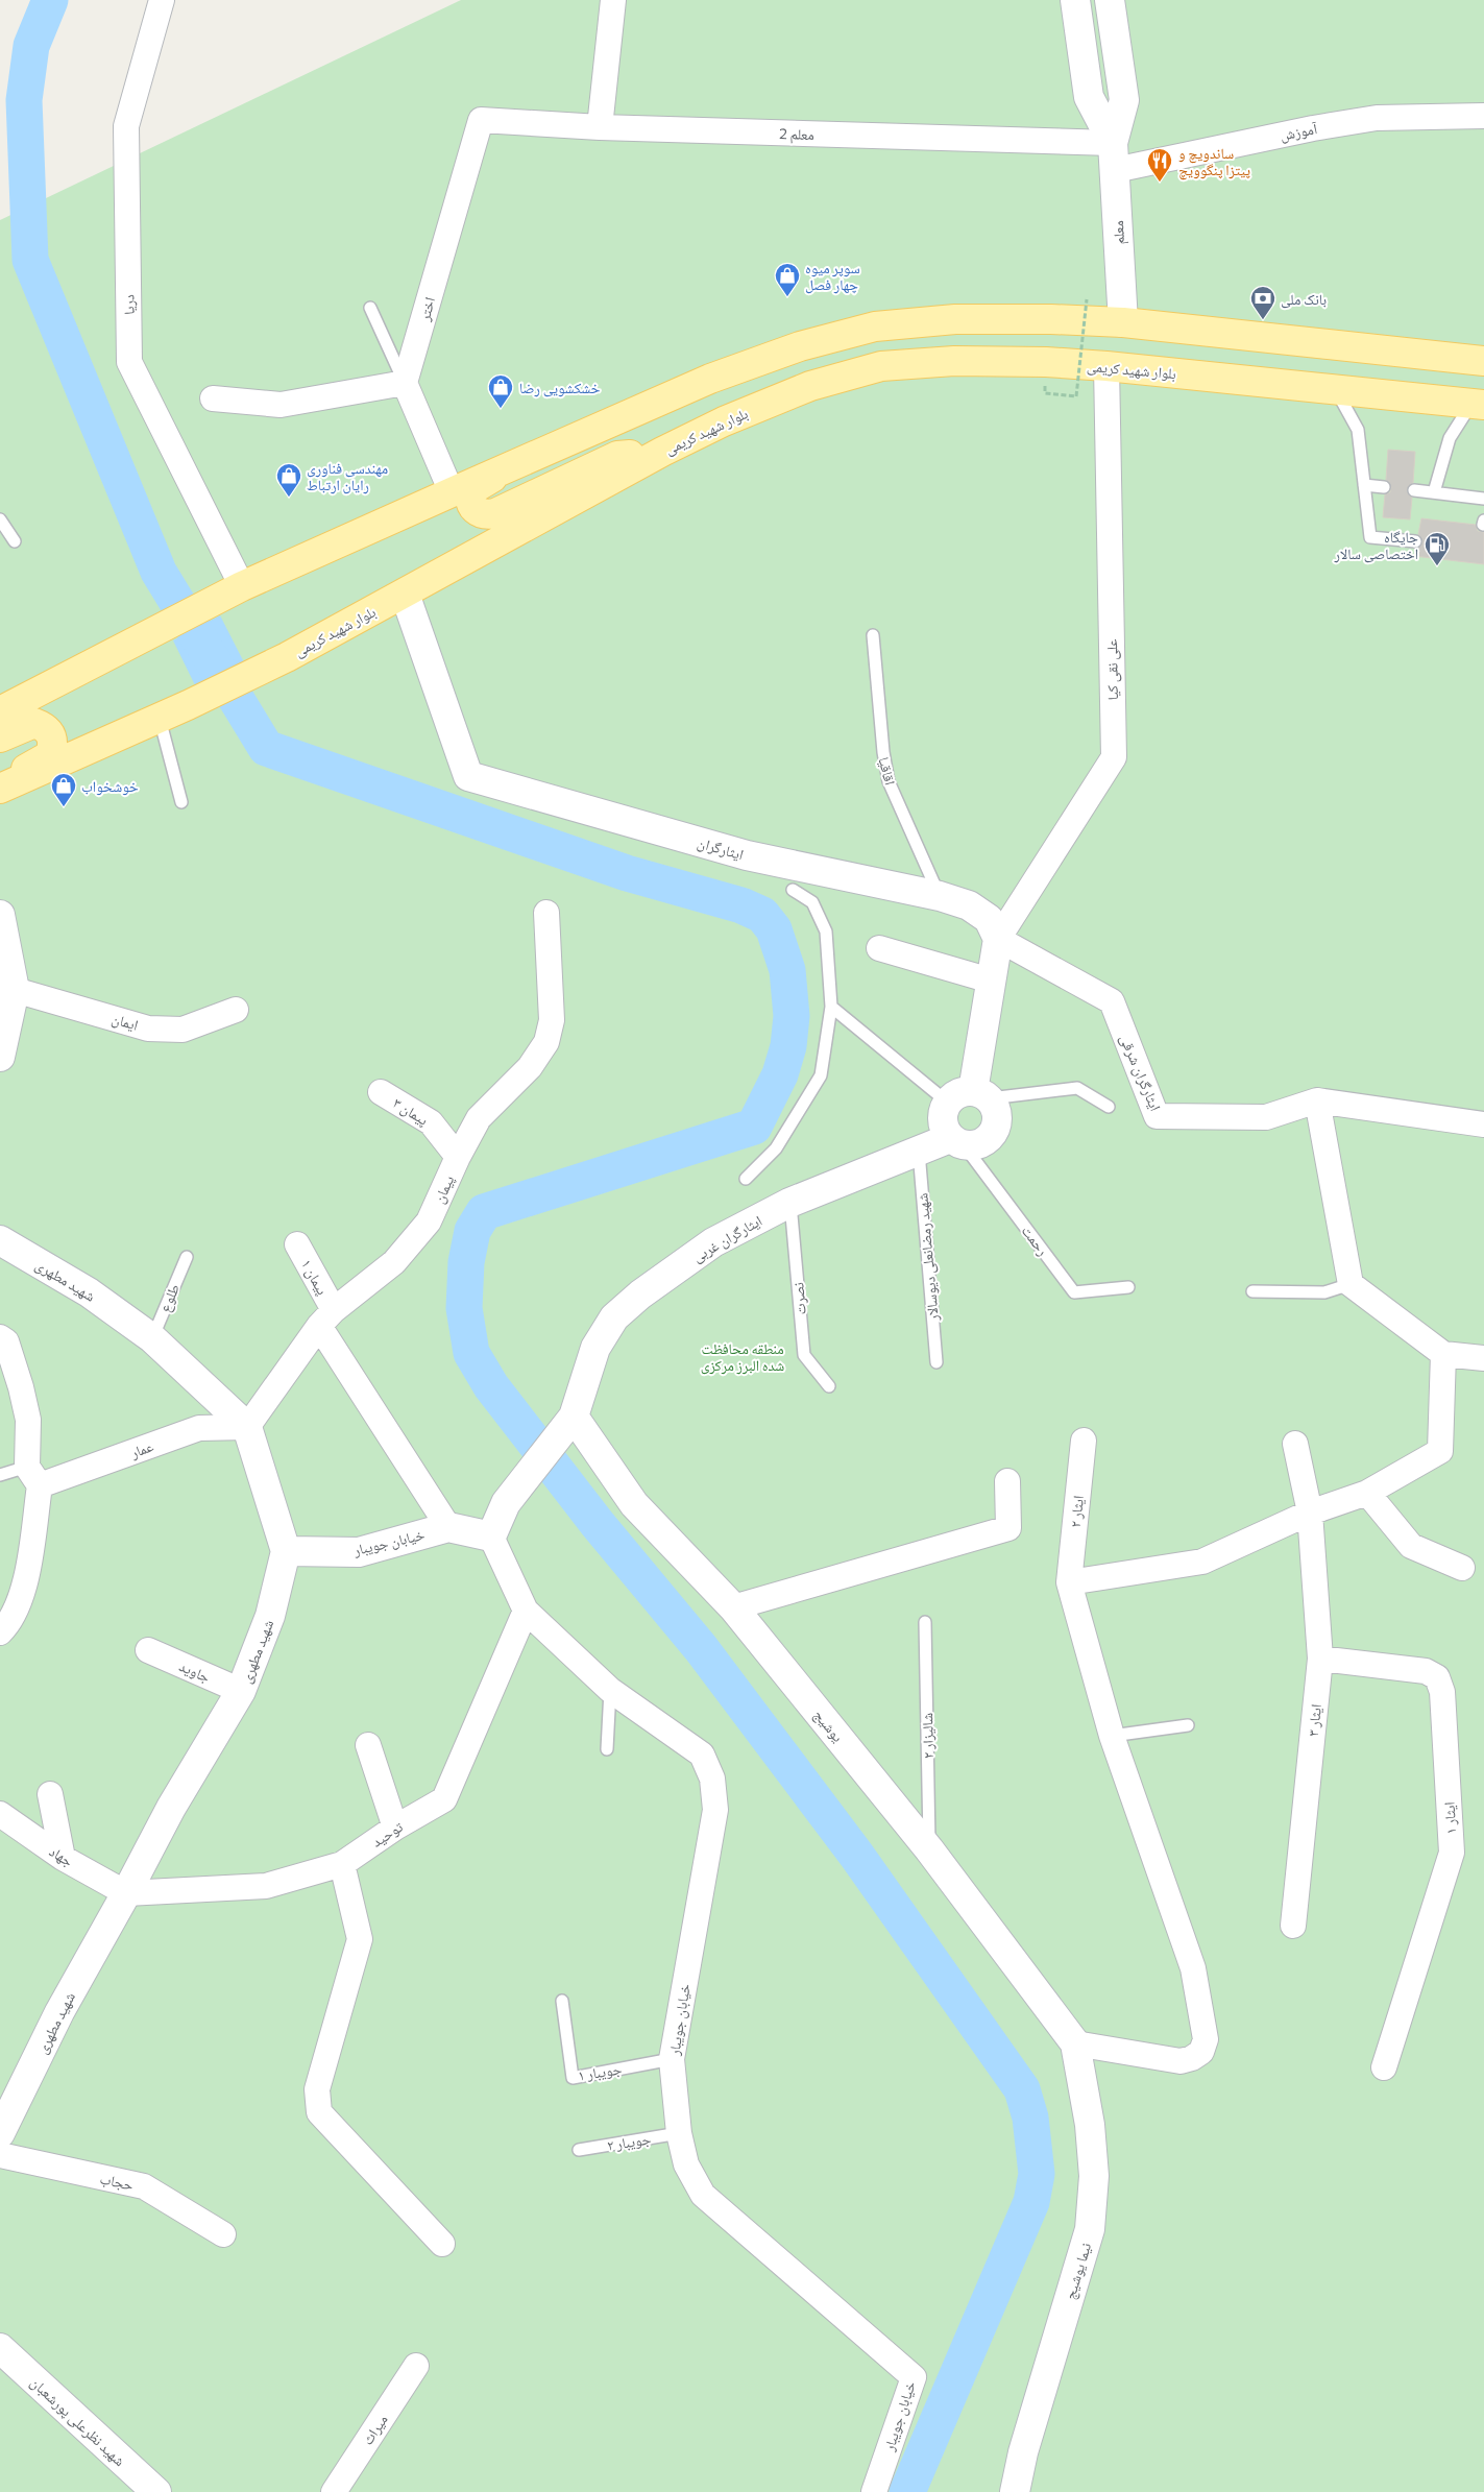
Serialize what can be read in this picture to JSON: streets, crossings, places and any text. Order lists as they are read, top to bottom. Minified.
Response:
{"streets":{"main road":["بلوار شهید کریمی"],"street":["آموزش","معلم 2","معلم","دریا","اختر","علی نقی کیا","ایثارگران","ایمان","ایثارگران شرقی","پیمان ۳","پیمان","ایثارگران غربی","پیمان ۱","شهید مطهری","عمار","ایثار ۲","خیابان جویبار","جاوید","ایثار ۳","یوشیج","ایثار ۱","توحید","جهاد","حجاب","نیما یوشیج","شهید نظرعلی پورشعبان","میراث"],"lane":["اقاقیا","رحمت","شهید رمضانعلی دیوسالار","طلوع","نصرت","شالیزار ۲","جویبار ۱","جویبار ۲"]},"crossings":[["آموزش","معلم 2"],["آموزش","معلم"],["معلم 2","معلم"],["معلم 2","اختر"],["بلوار شهید کریمی","علی نقی کیا"],["بلوار شهید کریمی","ایثارگران"],["علی نقی کیا","ایثارگران"],["علی نقی کیا","ایثارگران شرقی"],["اقاقیا","ایثارگران"],["ایثارگران","ایثارگران شرقی"],["پیمان ۳","پیمان"],["پیمان","پیمان ۱"],["پیمان","شهید مطهری"],["پیمان","عمار"],["ایثارگران غربی","رحمت"],["ایثارگران غربی","شهید رمضانعلی دیوسالار"],["ایثارگران غربی","نصرت"],["ایثارگران غربی","یوشیج"],["پیمان ۱","خیابان جویبار"],["شهید مطهری","طلوع"],["شهید مطهری","عمار"],["شهید مطهری","خیابان جویبار"],["شهید مطهری","جاوید"],["شهید مطهری","توحید"],["شهید مطهری","جهاد"],["خیابان جویبار","توحید"],["خیابان جویبار","جویبار ۱"],["خیابان جویبار","جویبار ۲"],["ایثار ۳","ایثار ۱"],["یوشیج","شالیزار ۲"],["یوشیج","نیما یوشیج"],["توحید","جهاد"]],"parks":["منطقه محافظت شده البرز مرکزی"],"places":{"restaurant":["ساندویچ و پیتزا پنگوویچ"],"shop":["سوپر ميوه چهار فصل","خشکشویی رضا","مهندسی فناوری رایان ارتباط","خوشخواب"],"bank":["بانک ملی"],"fuel station":["جایگاه اختصاصی سالار"]}}
